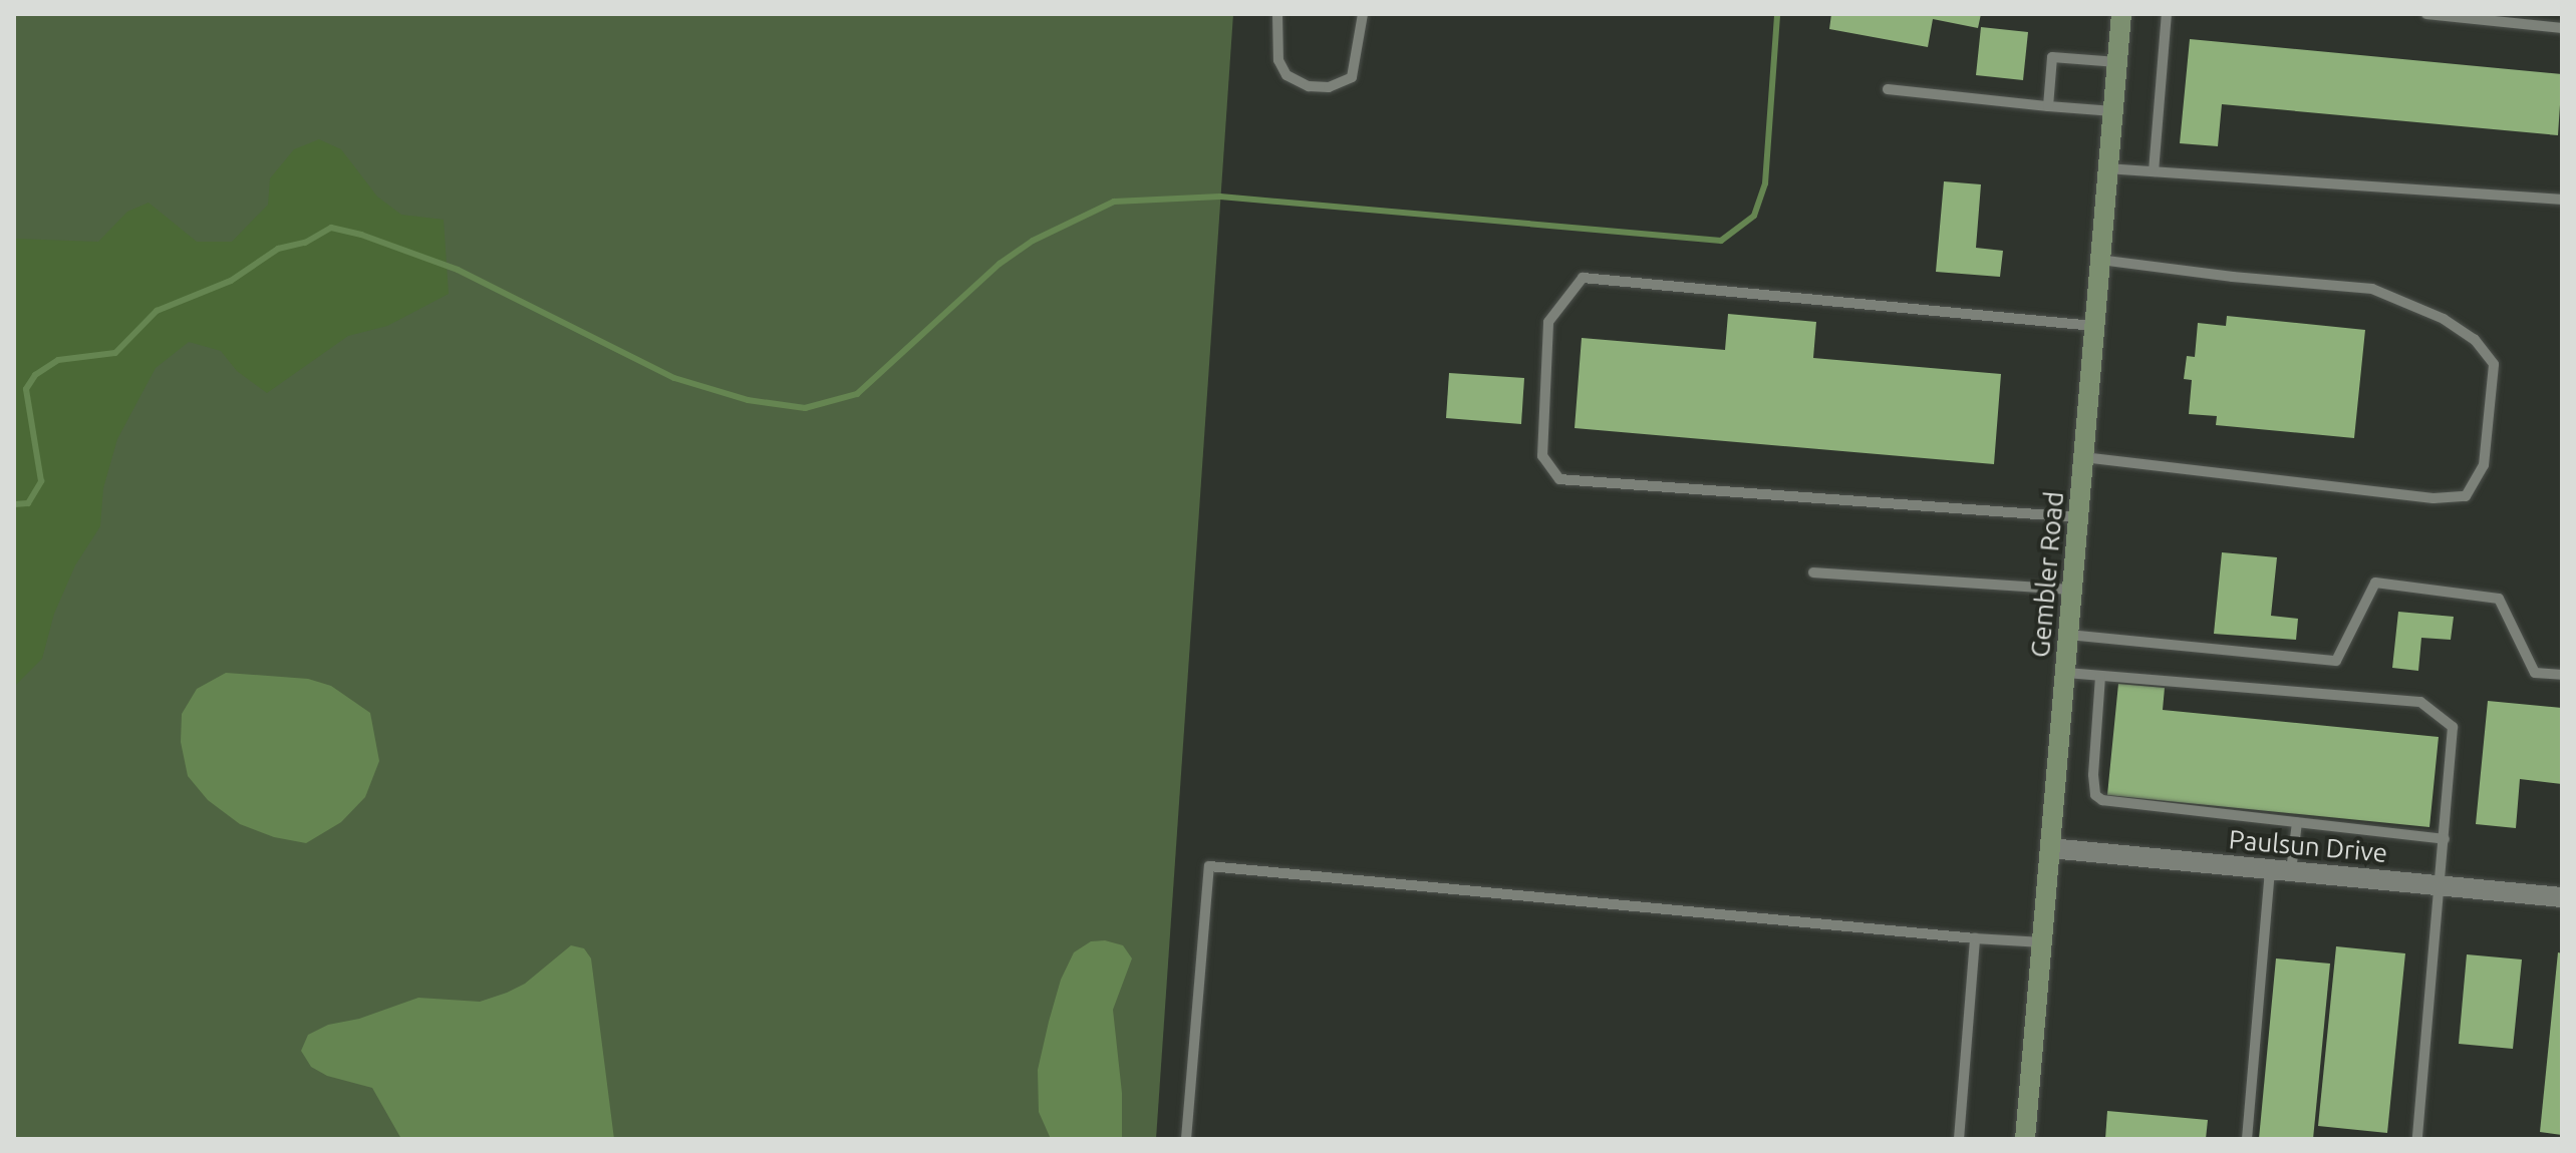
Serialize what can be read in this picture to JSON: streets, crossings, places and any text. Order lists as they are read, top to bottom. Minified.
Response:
{"streets":{"main road":["Gembler Road"],"street":["Paulsun Drive"]},"crossings":[["Gembler Road","Paulsun Drive"]]}
